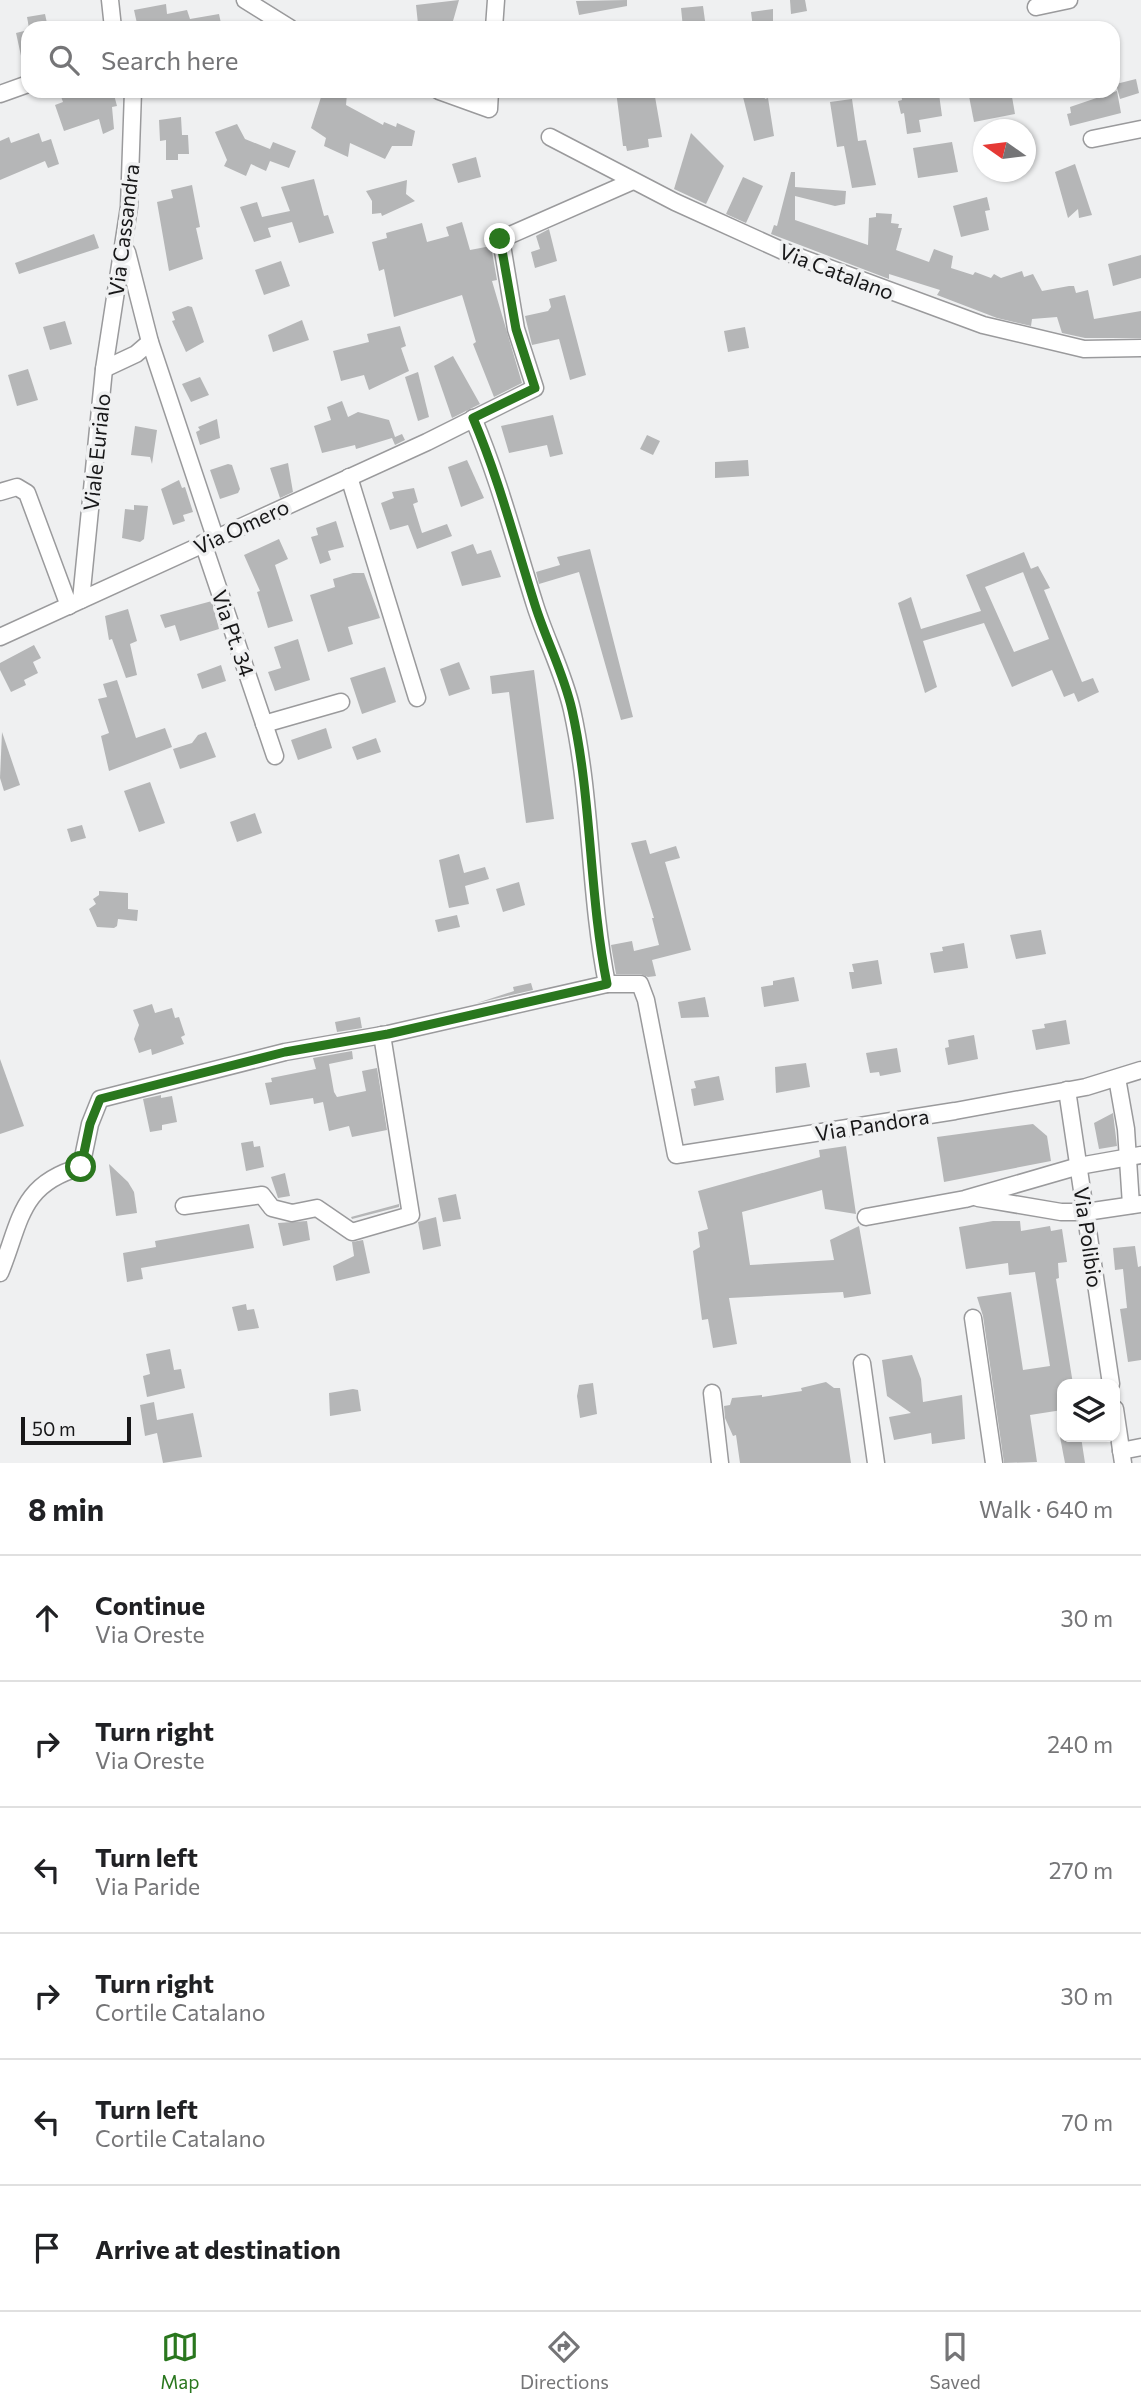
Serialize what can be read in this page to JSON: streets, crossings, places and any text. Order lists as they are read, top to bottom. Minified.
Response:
{"streets":{"street":["Via Cassandra","Via Catalano","Viale Eurialo","Via Omero","Via Pt. 34","Via Pandora","Via Polibio"]},"crossings":[["Via Cassandra","Viale Eurialo"],["Via Catalano","Via Omero"],["Viale Eurialo","Via Omero"],["Via Omero","Via Pt. 34"],["Via Pandora","Via Polibio"]],"scale_bar":"50 m","north":"left","page":{"search":"Search here","scale":"50 m","heading":["8 min","Walk · 640 m"],"list":[["Continue","Via Oreste","30 m"],["Turn right","Via Oreste","240 m"],["Turn left","Via Paride","270 m"],["Turn right","Cortile Catalano","30 m"],["Turn left","Cortile Catalano","70 m"],"Arrive at destination"],"nav":["Map","Directions","Saved"]}}
